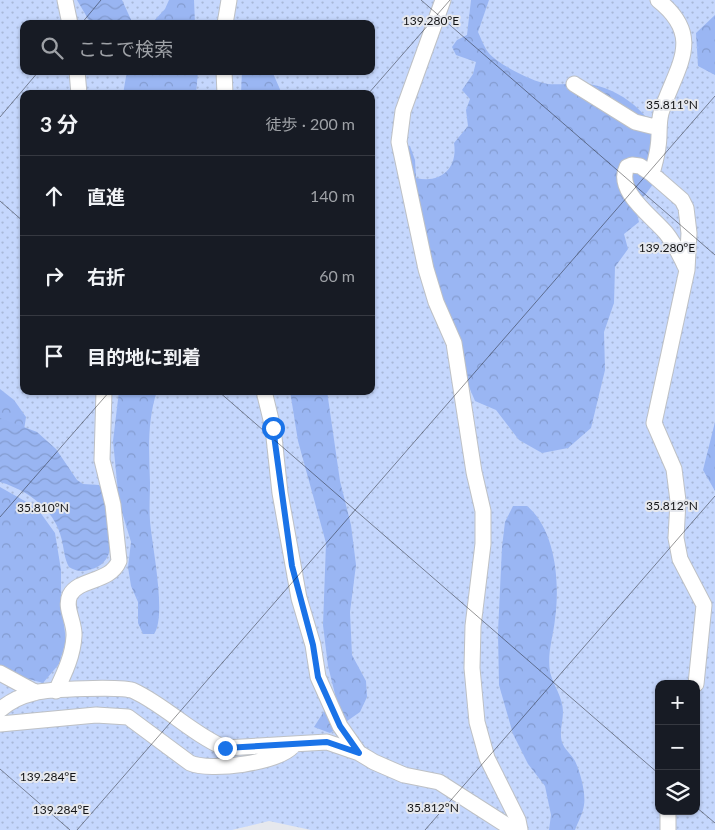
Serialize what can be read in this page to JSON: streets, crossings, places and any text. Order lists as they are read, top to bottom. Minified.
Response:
{"page":{"search":"ここで検索","heading":["3 分","徒歩 · 200 m"],"list":[["直進","140 m"],["右折","60 m"],"目的地に到着"],"map_buttons":["+","−"]},"coordinates":["139.280°E","35.811°N","35.812°N","35.810°N","139.284°E"]}
